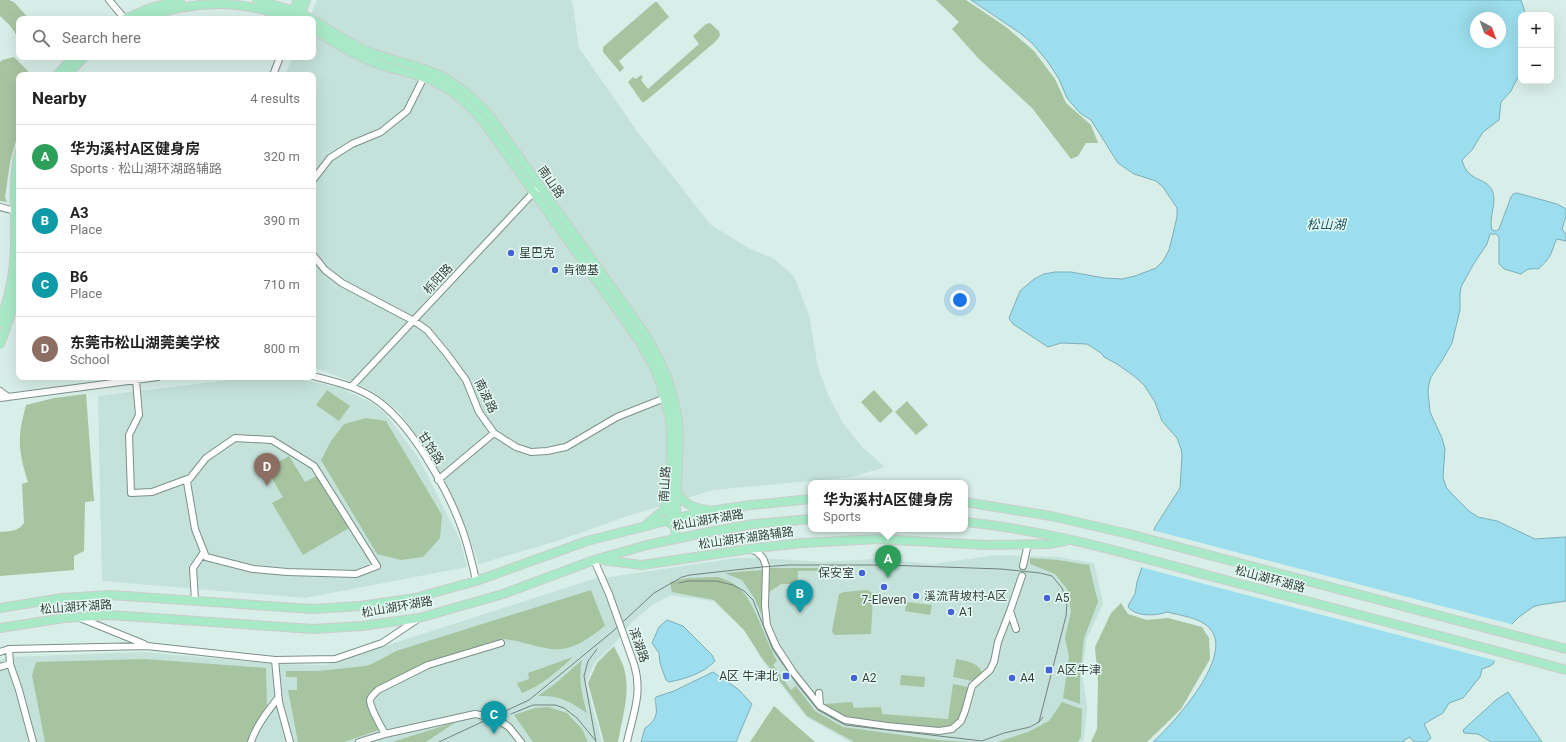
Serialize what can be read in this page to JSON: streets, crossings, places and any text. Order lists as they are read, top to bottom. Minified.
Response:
{"streets":{"main road":["南山路","松山湖环湖路","松山湖环湖路辅路"],"street":["栎阳路","南波路","甘饴路","滨湖路"]},"crossings":[["南山路","栎阳路"],["南山路","南波路"],["南山路","松山湖环湖路"],["栎阳路","南波路"],["栎阳路","甘饴路"],["甘饴路","松山湖环湖路"],["松山湖环湖路","松山湖环湖路辅路"],["松山湖环湖路","滨湖路"],["松山湖环湖路辅路","滨湖路"]],"water":["松山湖"],"places":{"other":["星巴克","肯德基","保安室","7-Eleven","溪流背坡村-A区","A5","A1","A2","A4"],"transit":["A区牛津","A区 牛津北"]},"north":"bottom right","page":{"map_buttons":["+","−"],"search":"Search here","heading":["Nearby","4 results"],"list":[{"mark":"A","name":"华为溪村A区健身房","note":"Sports · 松山湖环湖路辅路","value":"320 m"},{"mark":"B","name":"A3","note":"Place","value":"390 m"},{"mark":"C","name":"B6","note":"Place","value":"710 m"},{"mark":"D","name":"东莞市松山湖莞美学校","note":"School","value":"800 m"}],"pins":["D","A","B","C"],"popup":["华为溪村A区健身房","Sports"]}}
